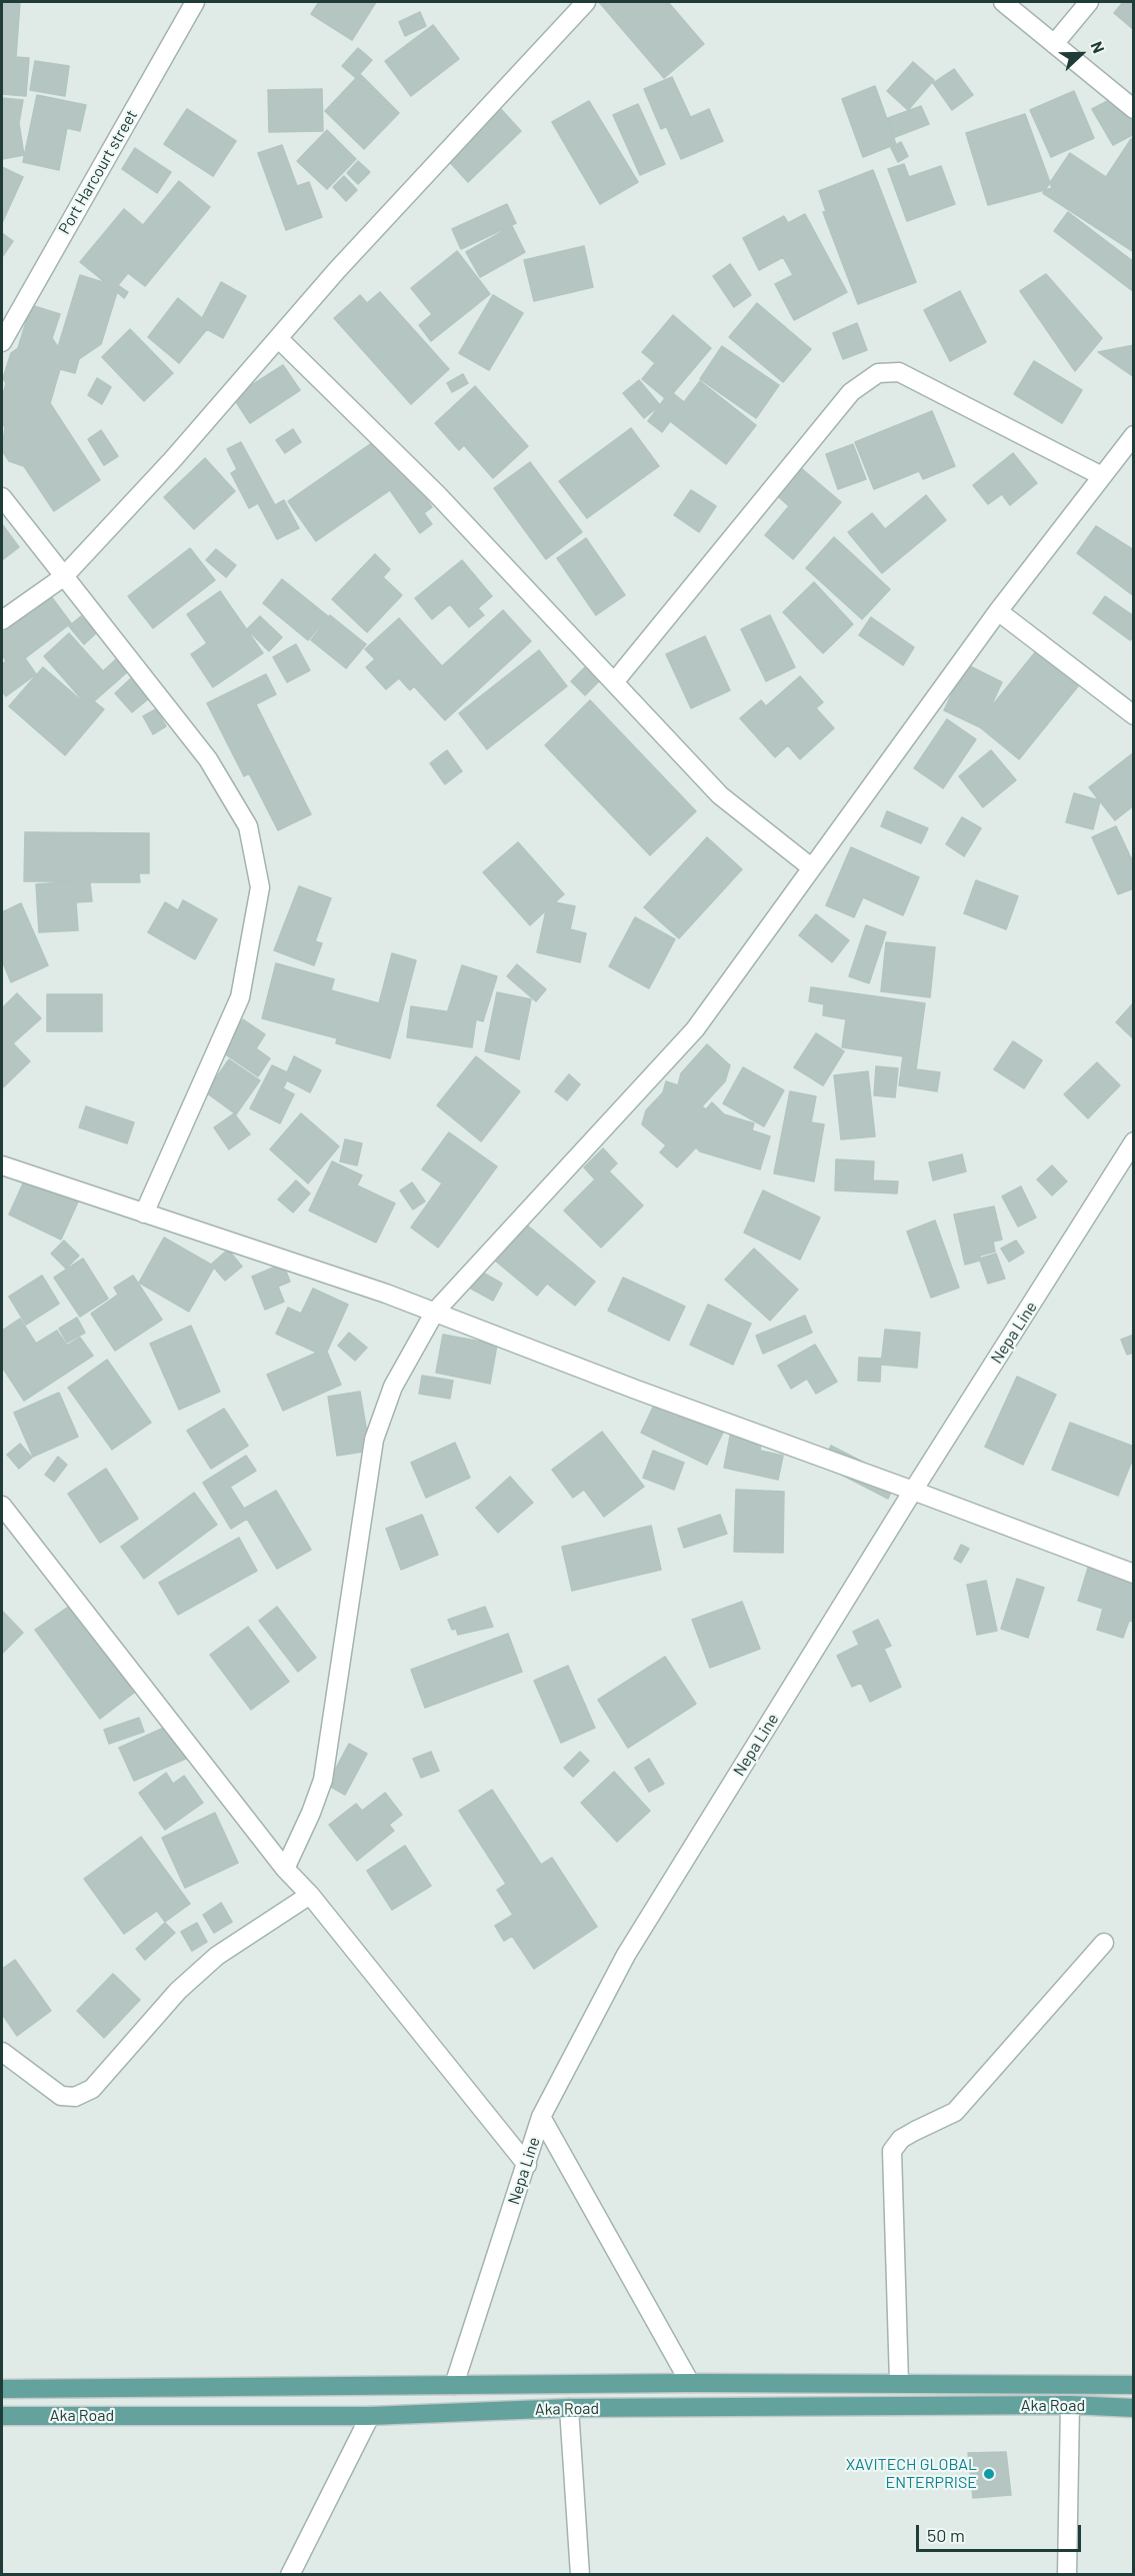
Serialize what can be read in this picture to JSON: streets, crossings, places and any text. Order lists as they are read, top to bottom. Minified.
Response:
{"streets":{"main road":["Aka Road"],"street":["Port Harcourt street","Nepa Line"]},"crossings":[["Nepa Line","Aka Road"]],"places":["XAVITECH GLOBAL ENTERPRISE"],"scale_bar":"50 m","north":"right"}
